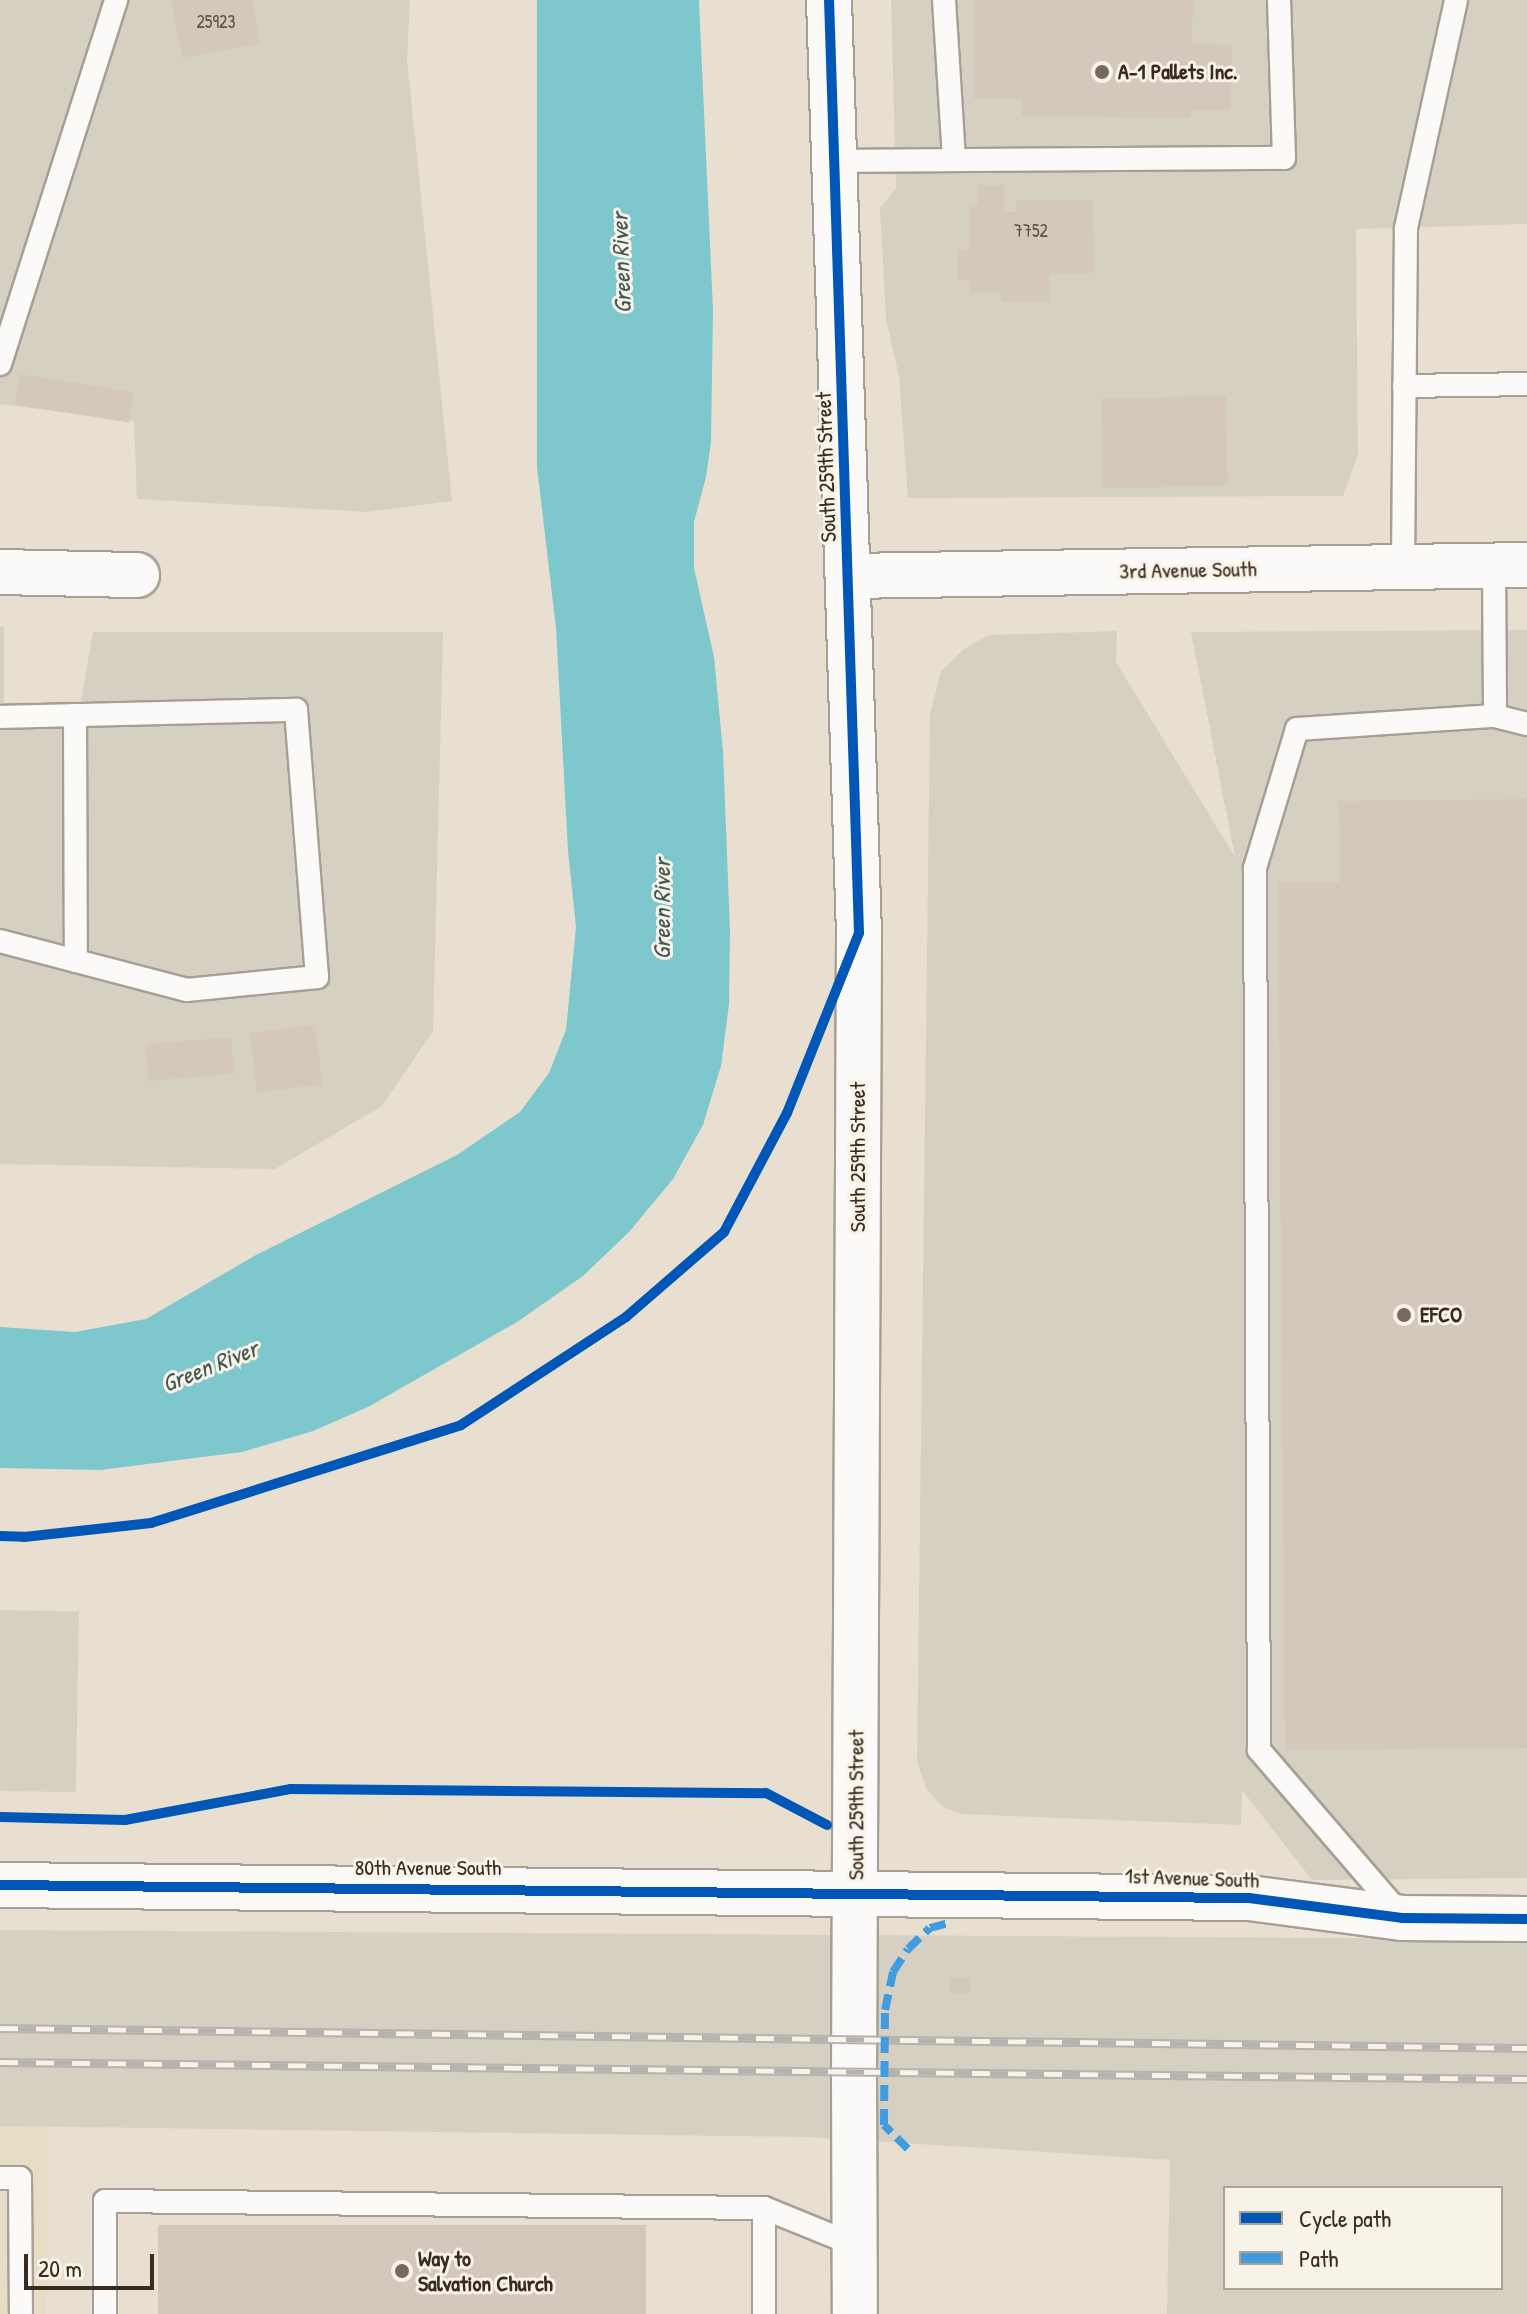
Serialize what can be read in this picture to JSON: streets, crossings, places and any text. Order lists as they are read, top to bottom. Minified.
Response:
{"streets":{"street":["South 259th Street","3rd Avenue South","80th Avenue South","1st Avenue South"]},"crossings":[["South 259th Street","3rd Avenue South"],["South 259th Street","80th Avenue South"],["South 259th Street","1st Avenue South"],["80th Avenue South","1st Avenue South"]],"water":["Green River"],"places":["A-1 Pallets Inc.","EFCO","Way to Salvation Church"],"house_numbers":["25923","7752"],"legend":["Cycle path","Path"],"scale_bar":"20 m"}
